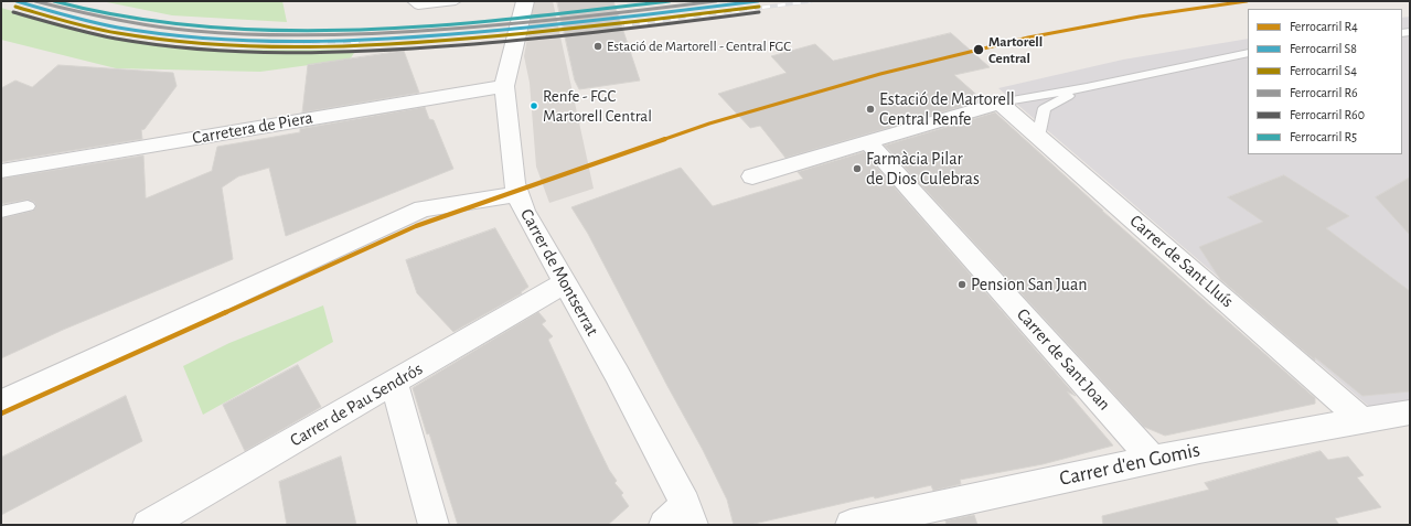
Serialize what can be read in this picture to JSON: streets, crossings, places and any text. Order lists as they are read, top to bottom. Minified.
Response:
{"streets":{"street":["Carretera de Piera","Carrer de Sant Lluís","Carrer de Montserrat","Carrer de Sant Joan","Carrer de Pau Sendrós","Carrer d'en Gomis"]},"crossings":[["Carretera de Piera","Carrer de Montserrat"],["Carrer de Sant Lluís","Carrer d'en Gomis"],["Carrer de Montserrat","Carrer de Pau Sendrós"],["Carrer de Sant Joan","Carrer d'en Gomis"]],"places":["Estació de Martorell - Central FGC","Martorell Central","Renfe - FGC Martorell Central","Estació de Martorell Central Renfe","Farmàcia Pilar de Dios Culebras","Pension San Juan"],"lines":["rail line R4","rail line S8","rail line R6","rail line R5","rail line S4","rail line R60"],"legend":["Ferrocarril R4","Ferrocarril S8","Ferrocarril S4","Ferrocarril R6","Ferrocarril R60","Ferrocarril R5"]}
